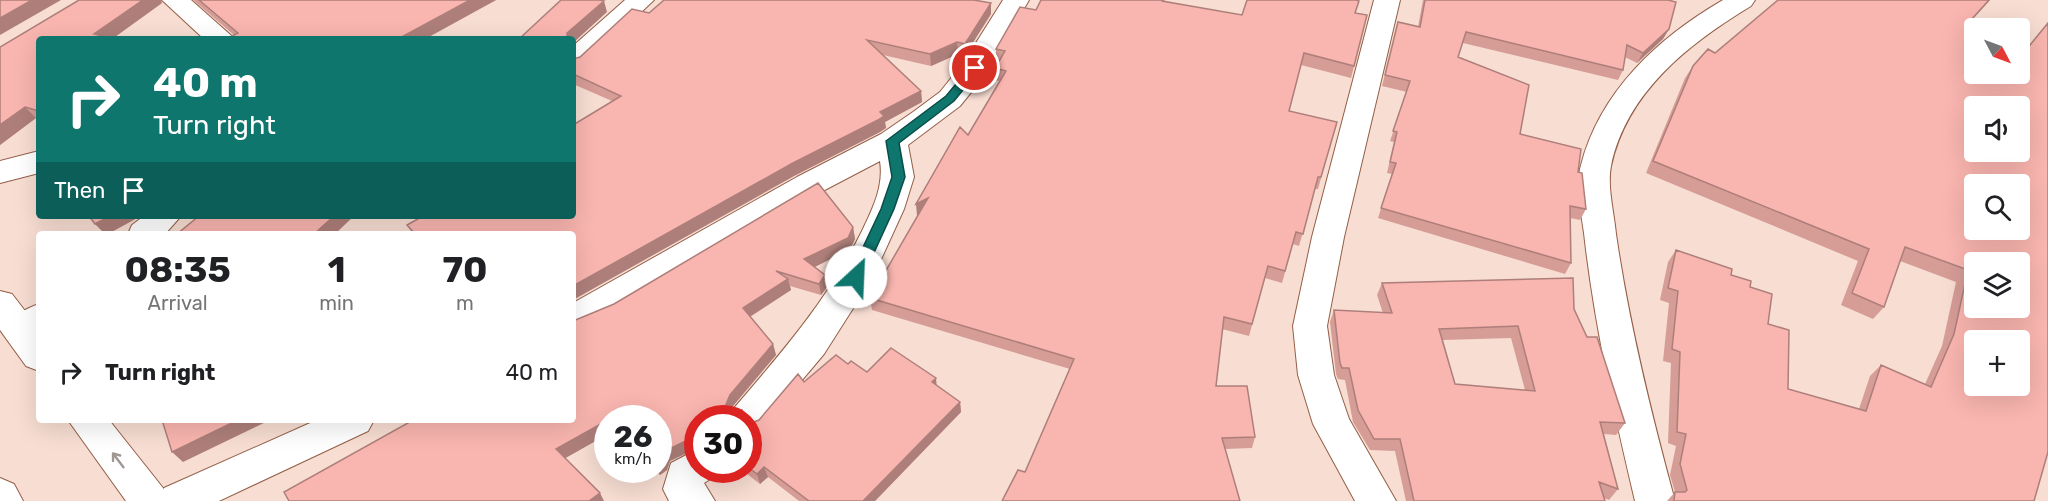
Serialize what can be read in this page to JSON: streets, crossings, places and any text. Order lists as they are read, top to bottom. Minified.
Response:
{"north":"bottom right","page":{"map_buttons":"+","turn":["40 m","Turn right"],"then":"Then","eta":["08:35","Arrival","1","min","70","m"],"list":[{"name":"Turn right","value":"40 m"}],"speed":"26 km/h","limit":"30"}}
